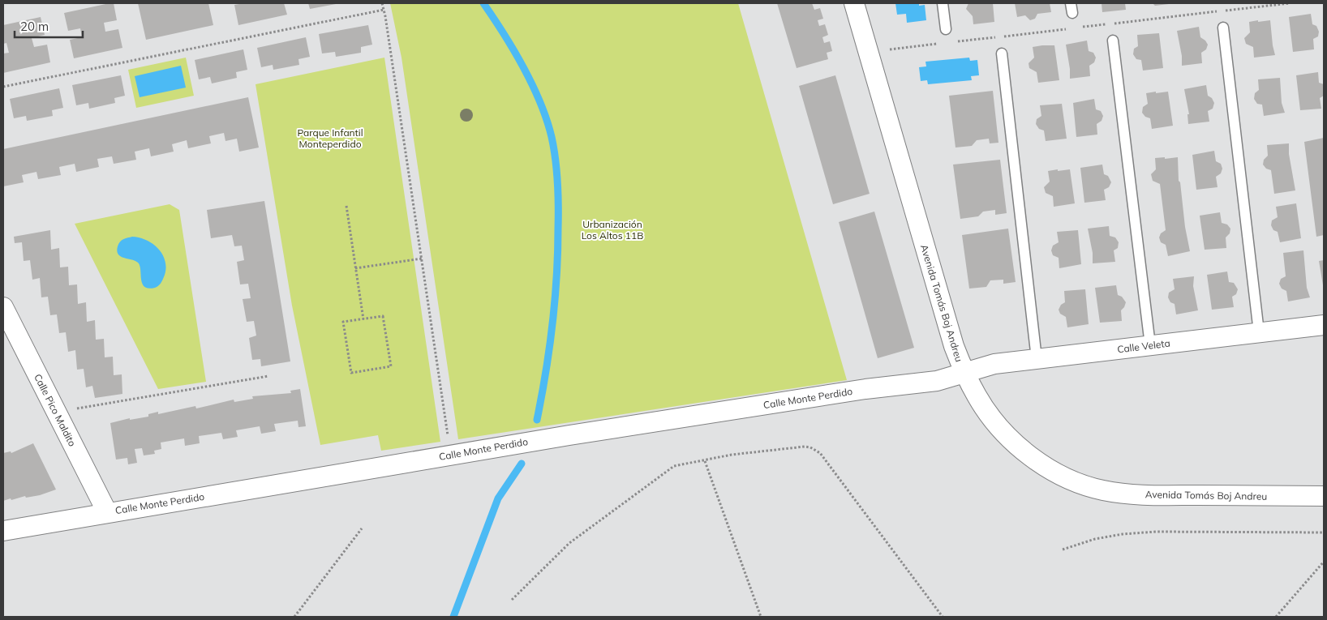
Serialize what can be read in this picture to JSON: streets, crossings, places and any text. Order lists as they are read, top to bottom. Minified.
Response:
{"streets":{"street":["Avenida Tomás Boj Andreu","Calle Veleta","Calle Monte Perdido","Calle Pico Maldito"]},"crossings":[["Avenida Tomás Boj Andreu","Calle Veleta"],["Avenida Tomás Boj Andreu","Calle Monte Perdido"],["Calle Veleta","Calle Monte Perdido"],["Calle Monte Perdido","Calle Pico Maldito"]],"parks":["Parque Infantil Monteperdido","Urbanización Los Altos 11B"],"scale_bar":"20 m"}
